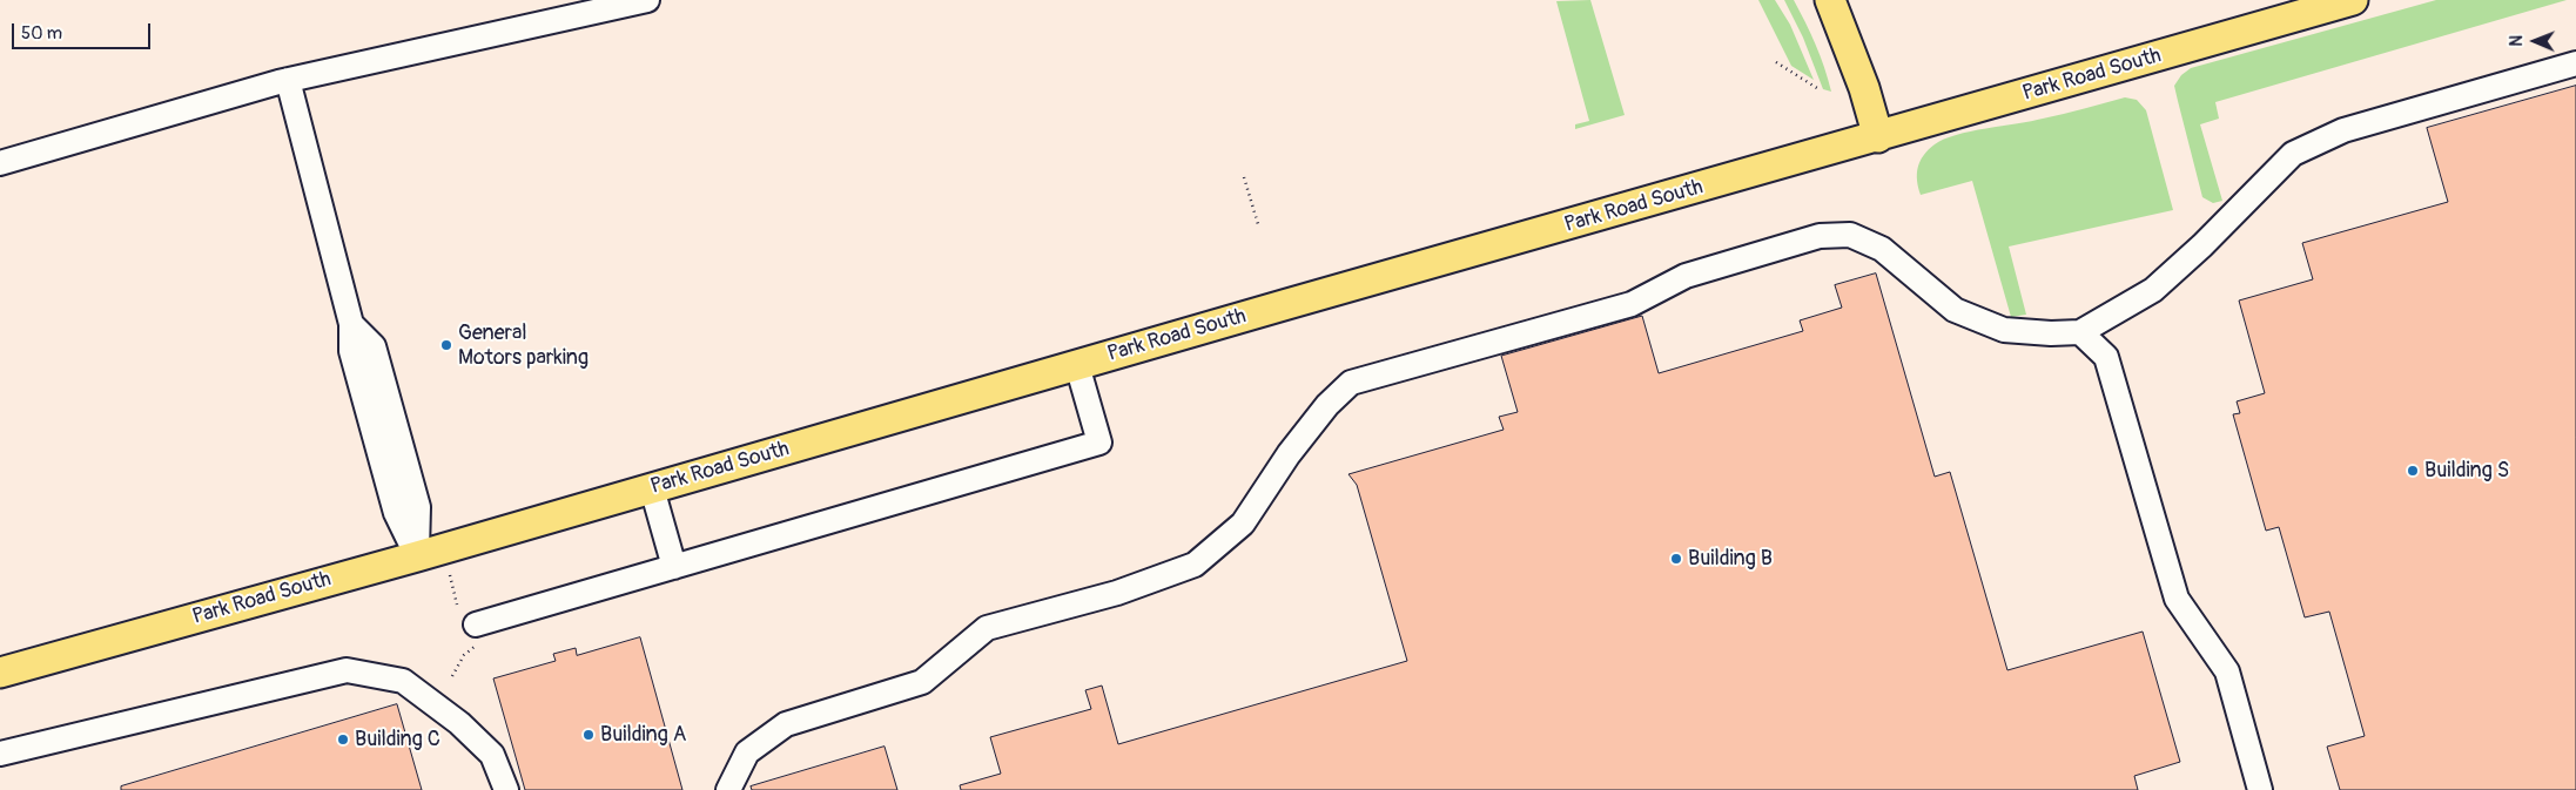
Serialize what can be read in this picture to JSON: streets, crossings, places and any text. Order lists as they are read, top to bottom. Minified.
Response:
{"streets":{"main road":["Park Road South"]},"places":["General Motors parking","Building S","Building B","Building A","Building C"],"scale_bar":"50 m","north":"left"}
